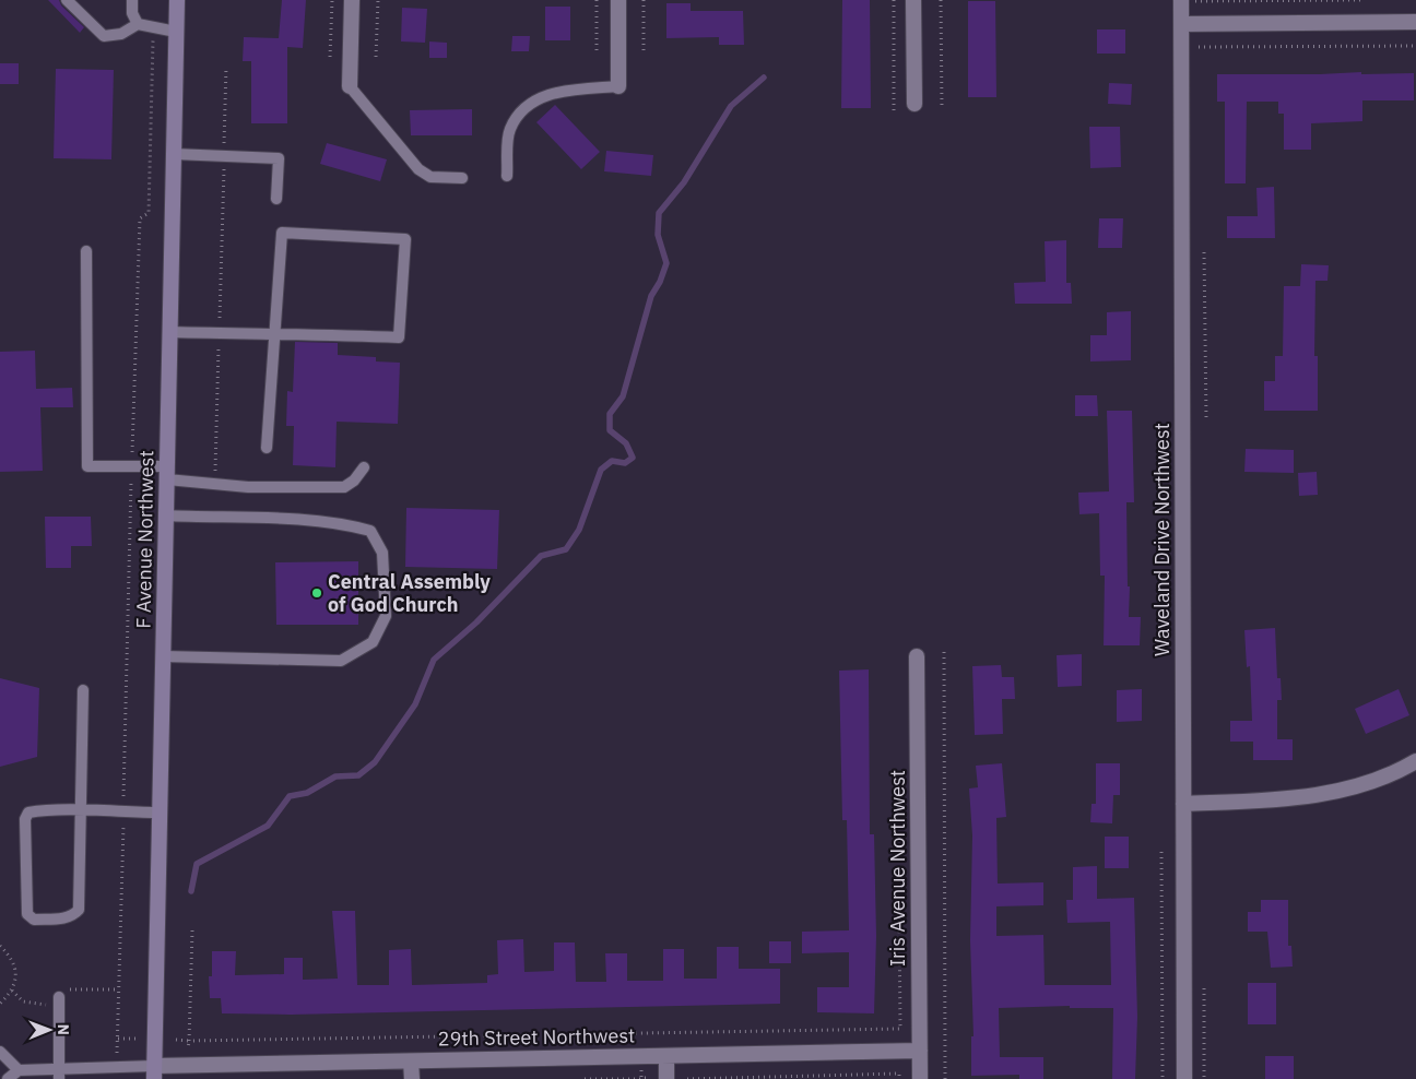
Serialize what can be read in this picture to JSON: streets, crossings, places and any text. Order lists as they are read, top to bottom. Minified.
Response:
{"streets":{"main road":["F Avenue Northwest"],"street":["Waveland Drive Northwest","Iris Avenue Northwest","29th Street Northwest"]},"crossings":[["F Avenue Northwest","29th Street Northwest"],["Iris Avenue Northwest","29th Street Northwest"]],"places":["Central Assembly of God Church"],"north":"right"}
